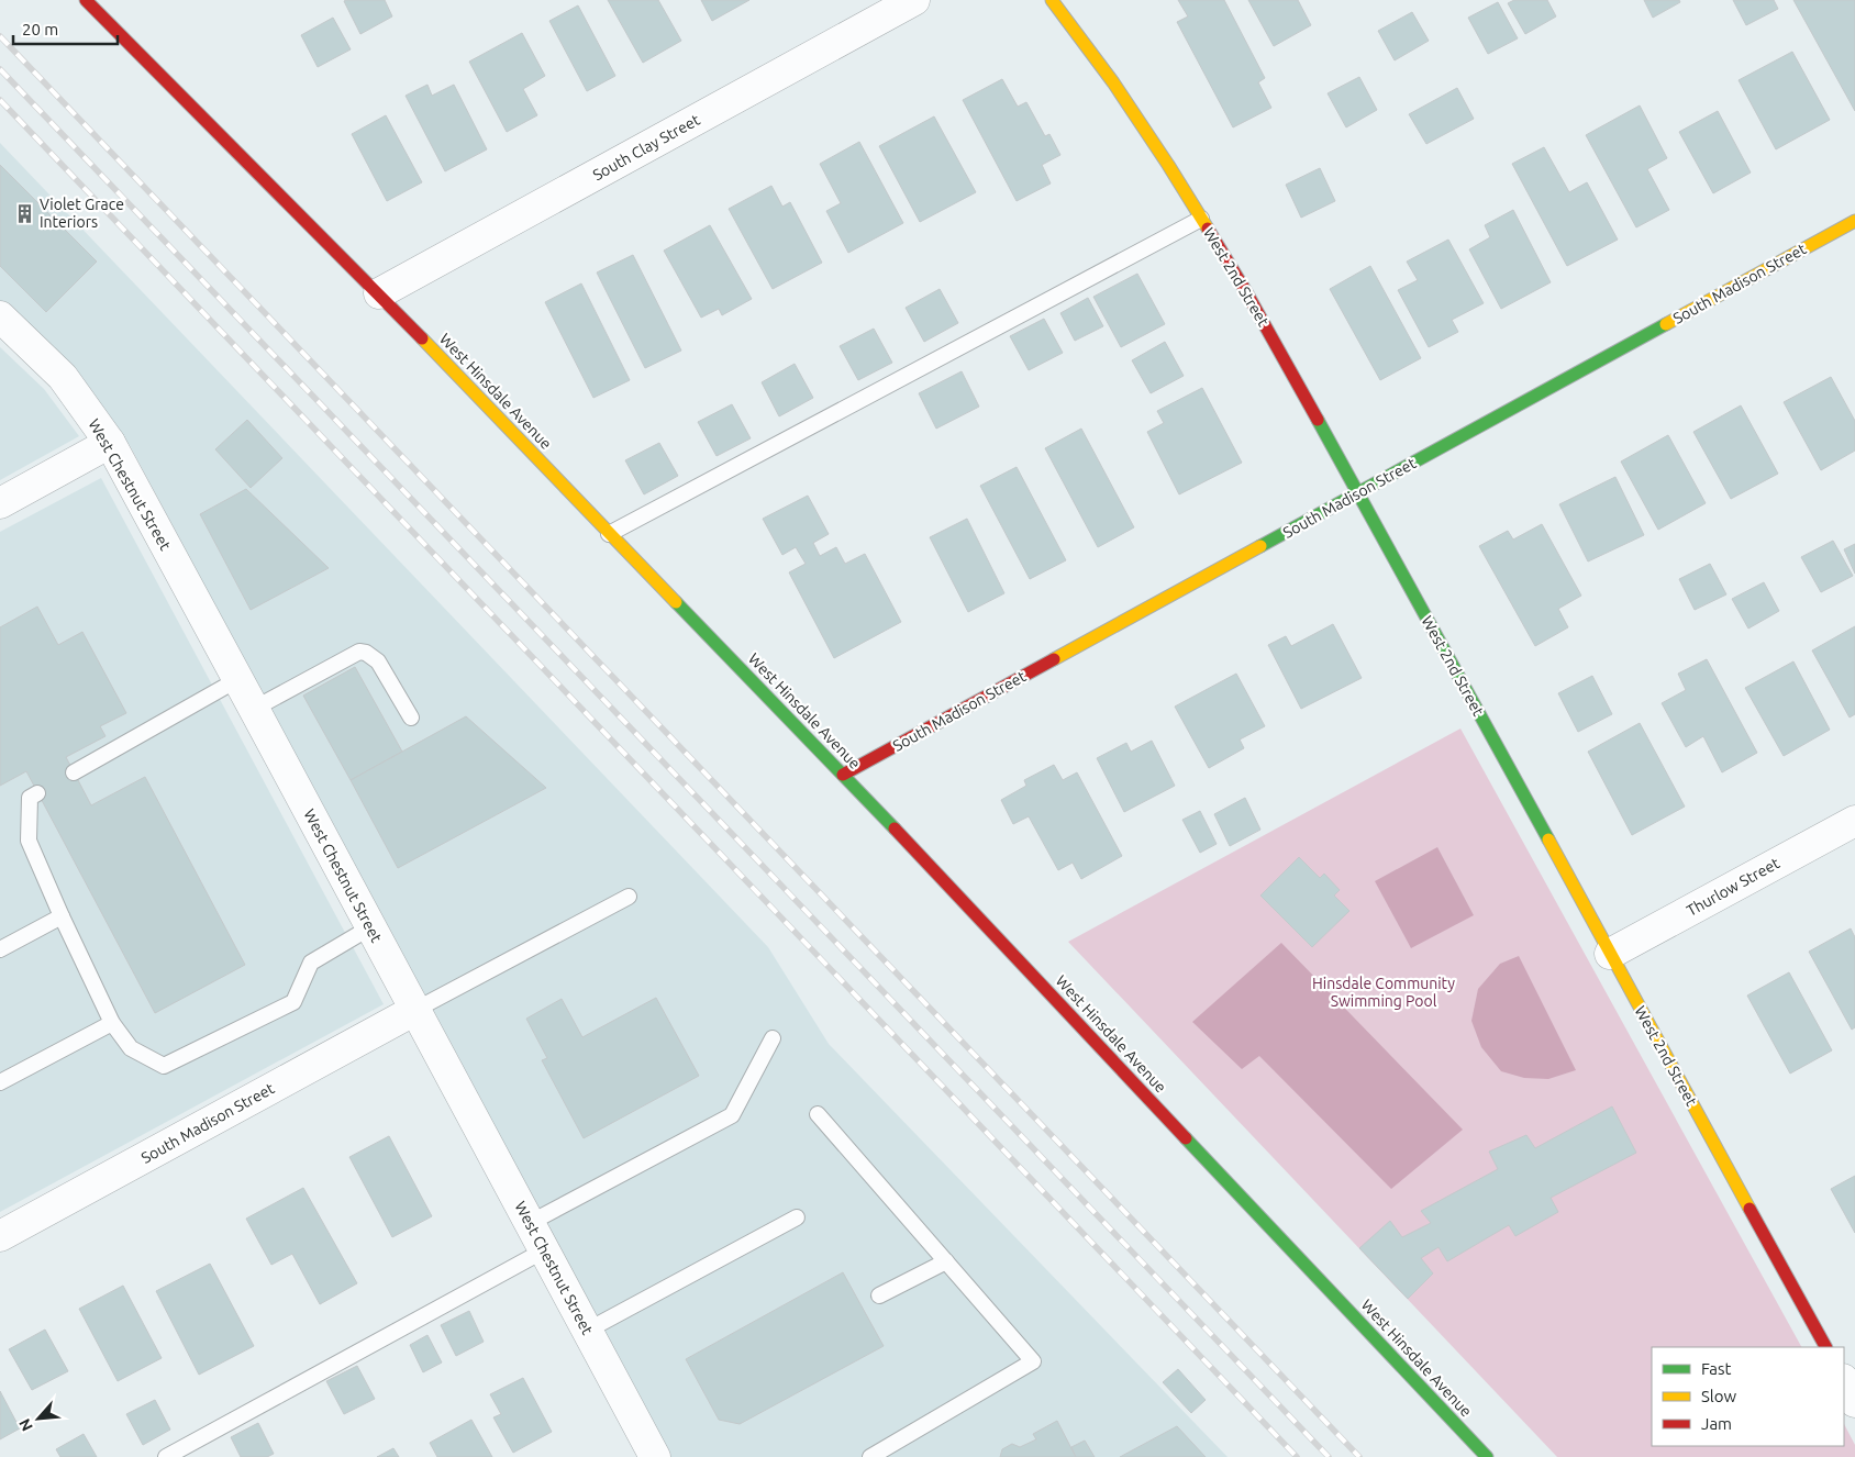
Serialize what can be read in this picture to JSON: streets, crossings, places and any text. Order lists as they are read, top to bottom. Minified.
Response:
{"streets":{"street":["South Clay Street","West 2nd Street","South Madison Street","West Hinsdale Avenue","West Chestnut Street","Thurlow Street"]},"crossings":[["South Clay Street","West Hinsdale Avenue"],["West 2nd Street","South Madison Street"],["West 2nd Street","Thurlow Street"],["South Madison Street","West Hinsdale Avenue"],["South Madison Street","West Chestnut Street"]],"parks":["Hinsdale Community Swimming Pool"],"places":{"building":["Violet Grace Interiors"]},"legend":["Fast","Slow","Jam"],"scale_bar":"20 m","north":"bottom left"}
